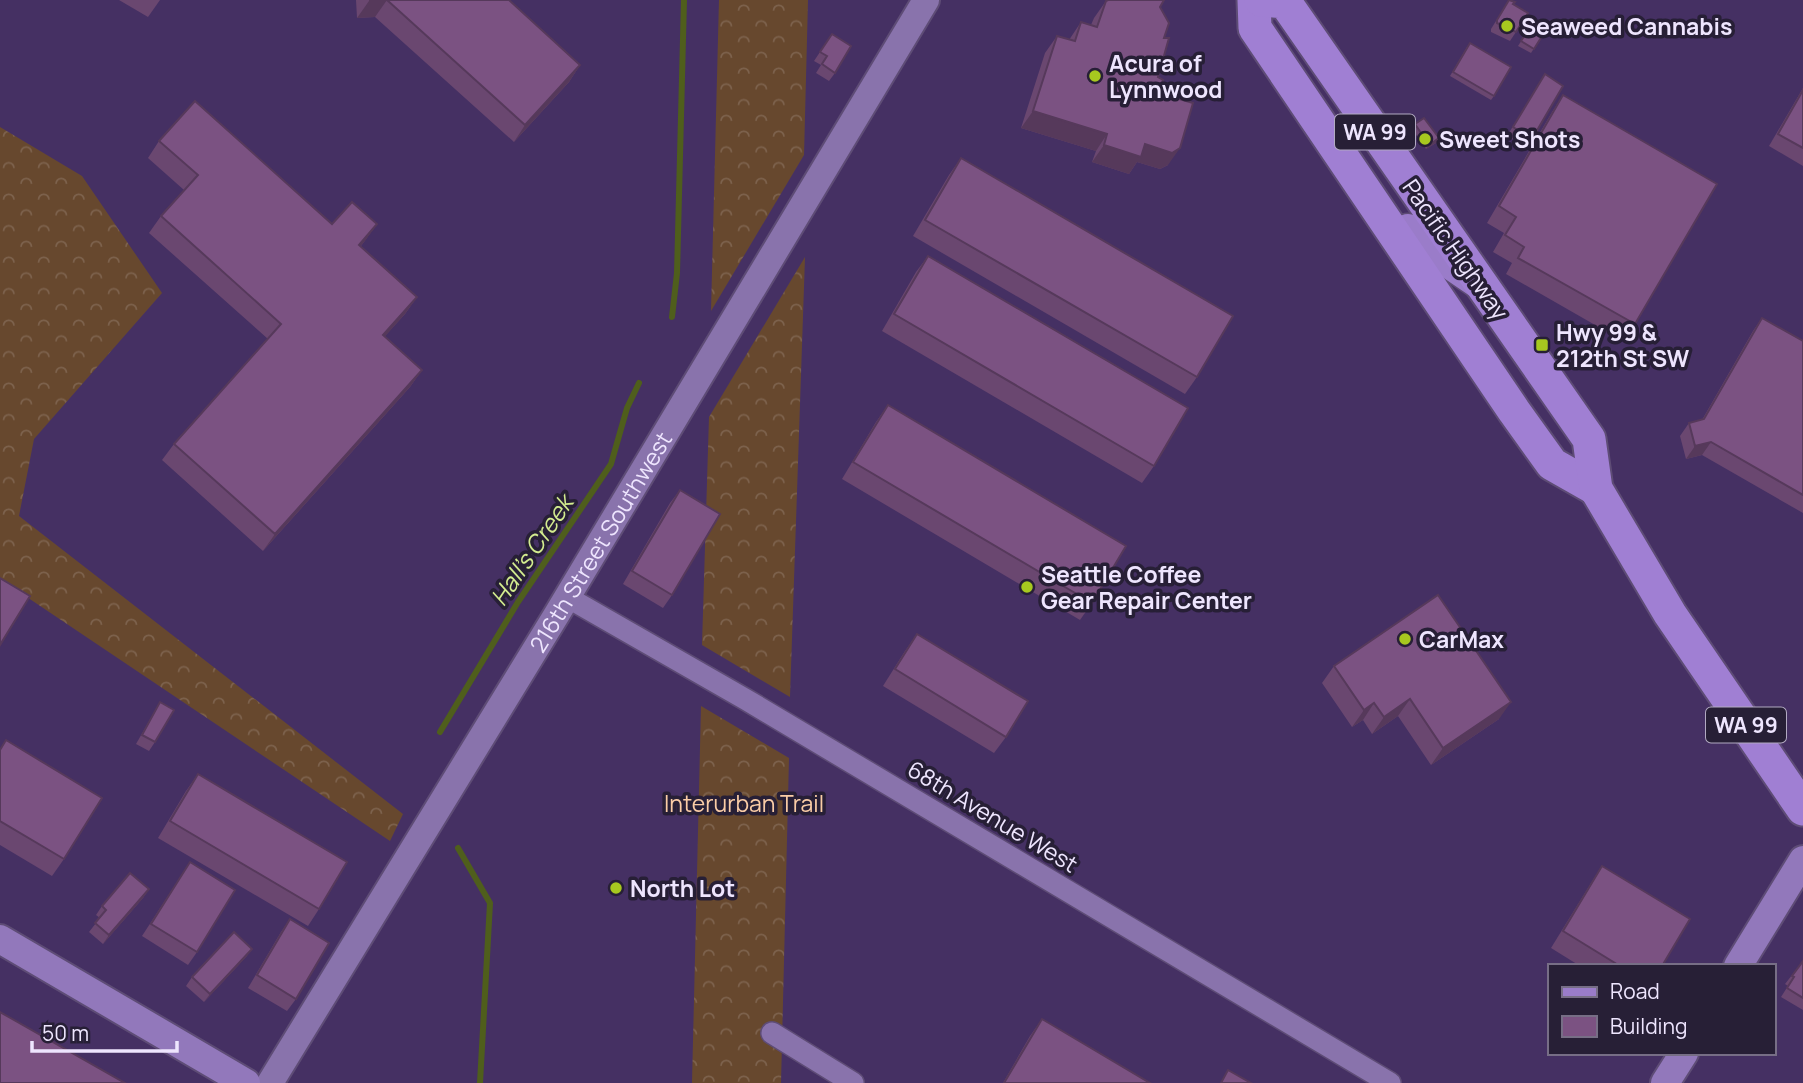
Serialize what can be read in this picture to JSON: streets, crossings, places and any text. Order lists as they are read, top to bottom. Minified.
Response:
{"streets":{"highway":["WA 99","Pacific Highway"],"street":["216th Street Southwest","68th Avenue West"]},"crossings":[["216th Street Southwest","68th Avenue West"]],"water":["Hall's Creek"],"parks":["Interurban Trail"],"places":{"other":["Seaweed Cannabis","Acura of Lynnwood","Sweet Shots","Seattle Coffee Gear Repair Center","CarMax","North Lot"],"transit":["Hwy 99 & 212th St SW"]},"legend":["Road","Building"],"scale_bar":"50 m"}
